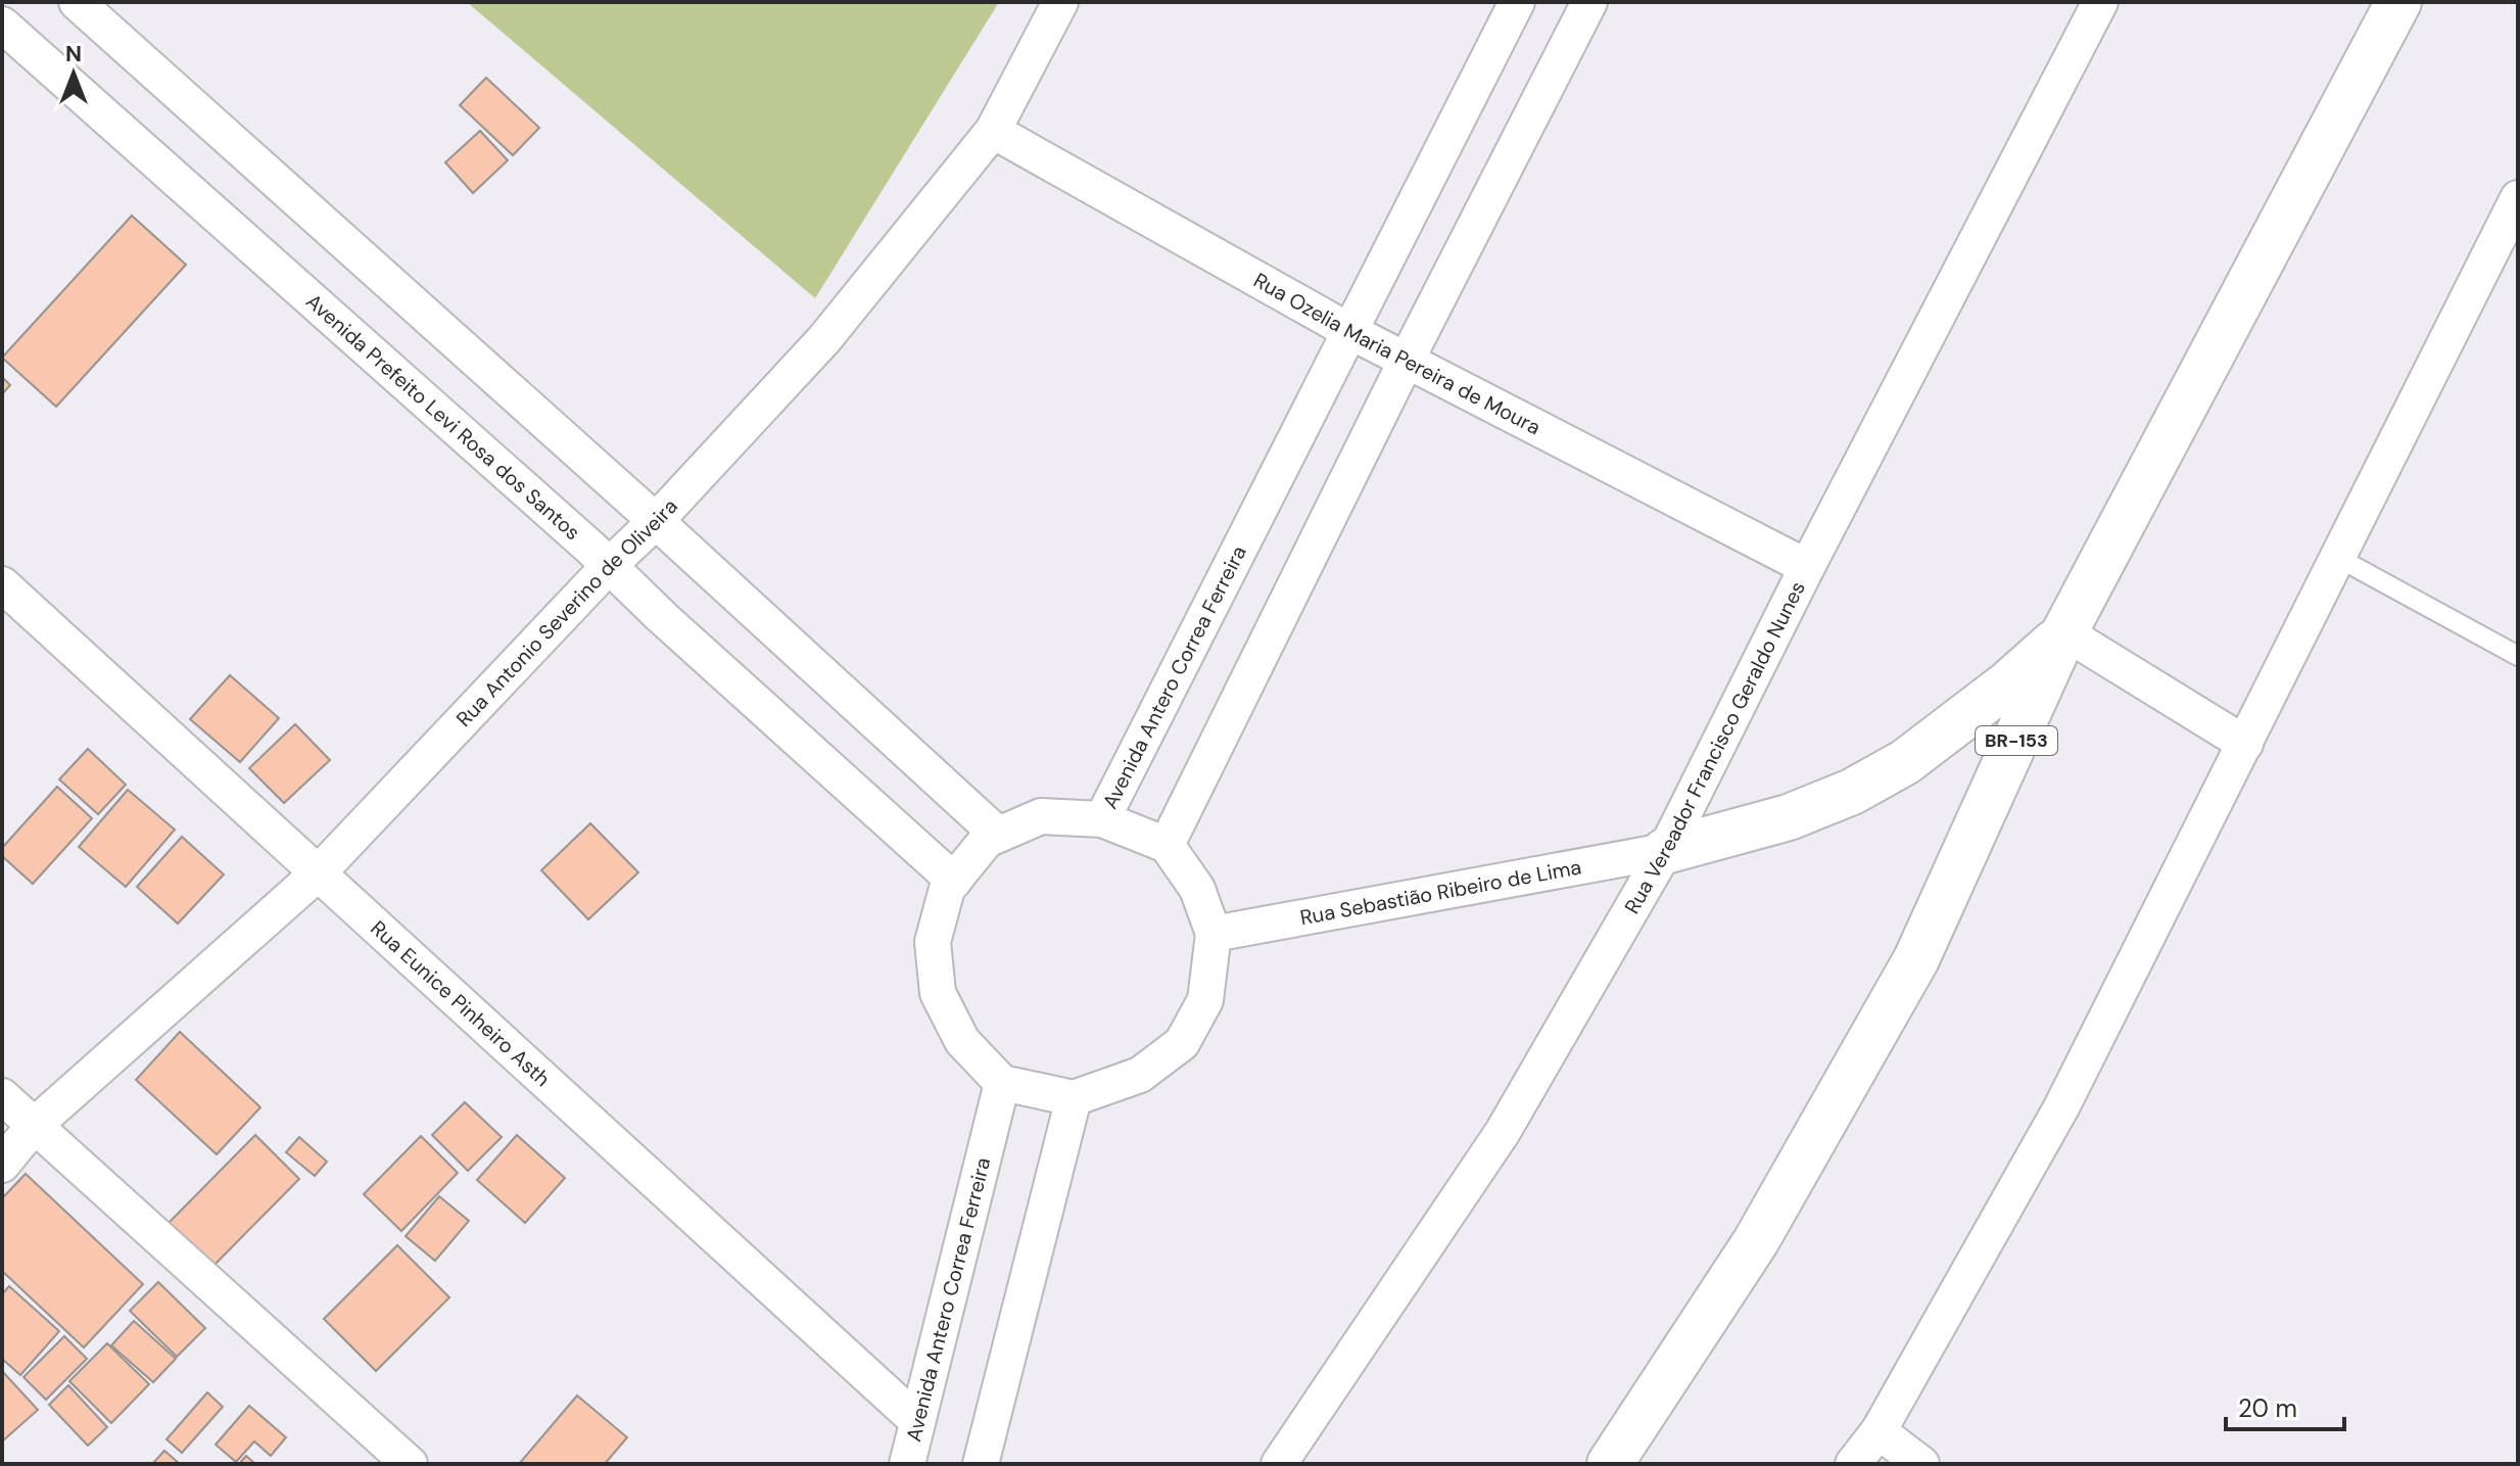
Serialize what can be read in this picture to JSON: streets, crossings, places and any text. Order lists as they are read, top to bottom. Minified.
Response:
{"streets":{"highway":["BR-153"],"street":["Rua Ozelia Maria Pereira de Moura","Avenida Prefeito Levi Rosa dos Santos","Rua Antonio Severino de Oliveira","Avenida Antero Correa Ferreira","Rua Vereador Francisco Geraldo Nunes","Rua Sebastião Ribeiro de Lima","Rua Eunice Pinheiro Asth"]},"crossings":[["Rua Ozelia Maria Pereira de Moura","Rua Antonio Severino de Oliveira"],["Rua Ozelia Maria Pereira de Moura","Avenida Antero Correa Ferreira"],["Rua Ozelia Maria Pereira de Moura","Rua Vereador Francisco Geraldo Nunes"],["Avenida Prefeito Levi Rosa dos Santos","Rua Antonio Severino de Oliveira"],["Avenida Prefeito Levi Rosa dos Santos","Avenida Antero Correa Ferreira"],["Avenida Prefeito Levi Rosa dos Santos","Rua Sebastião Ribeiro de Lima"],["Rua Antonio Severino de Oliveira","Rua Eunice Pinheiro Asth"],["Avenida Antero Correa Ferreira","Rua Sebastião Ribeiro de Lima"],["Avenida Antero Correa Ferreira","Rua Eunice Pinheiro Asth"],["Rua Vereador Francisco Geraldo Nunes","Rua Sebastião Ribeiro de Lima"]],"scale_bar":"20 m","north":"top"}
